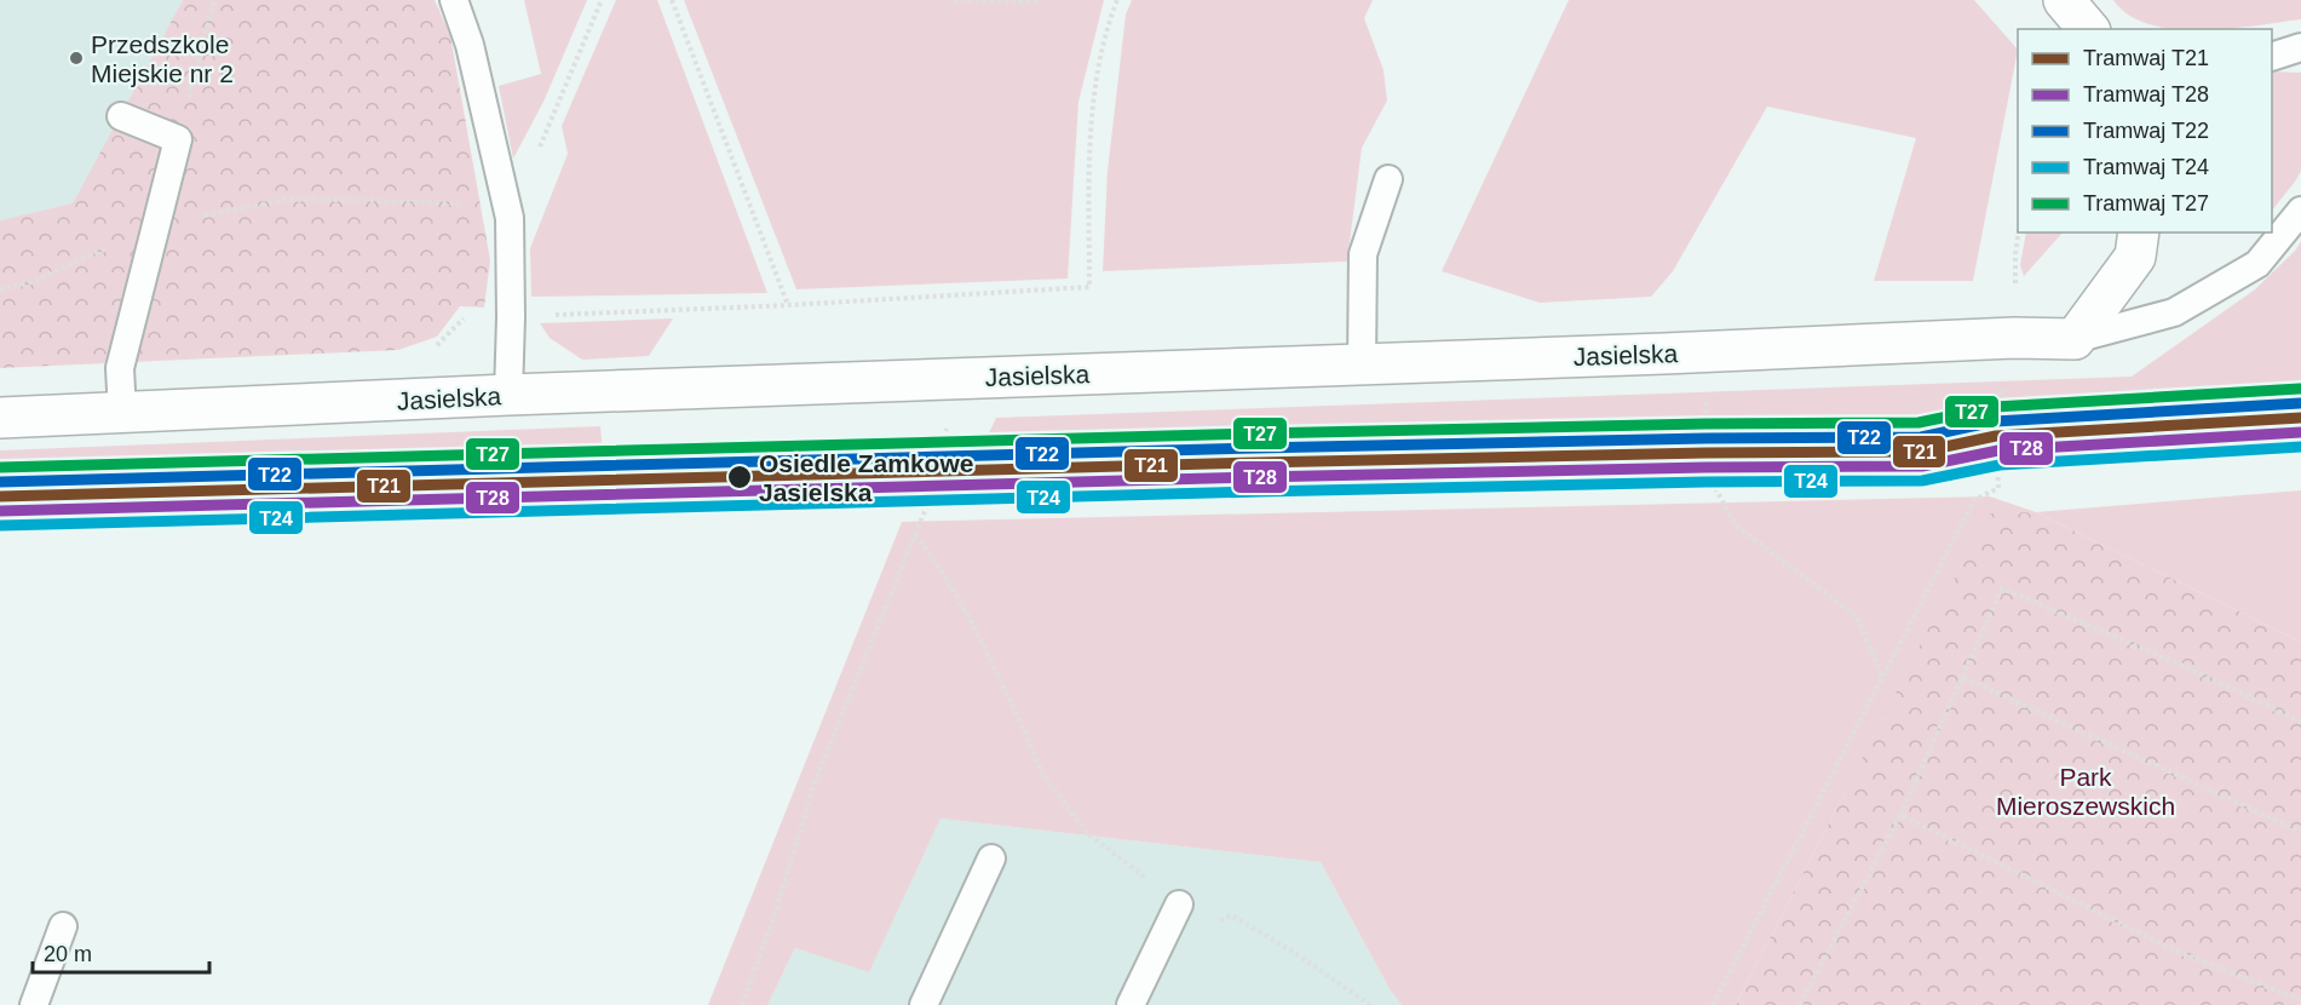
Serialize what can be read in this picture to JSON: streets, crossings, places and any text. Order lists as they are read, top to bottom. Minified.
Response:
{"streets":{"street":["Jasielska"]},"parks":["Park Mieroszewskich"],"places":["Przedszkole Miejskie nr 2","Osiedle Zamkowe Jasielska"],"lines":["tram line T27","tram line T22","tram line T21","tram line T28","tram line T24"],"legend":["Tramwaj T21","Tramwaj T28","Tramwaj T22","Tramwaj T24","Tramwaj T27"],"scale_bar":"20 m"}
